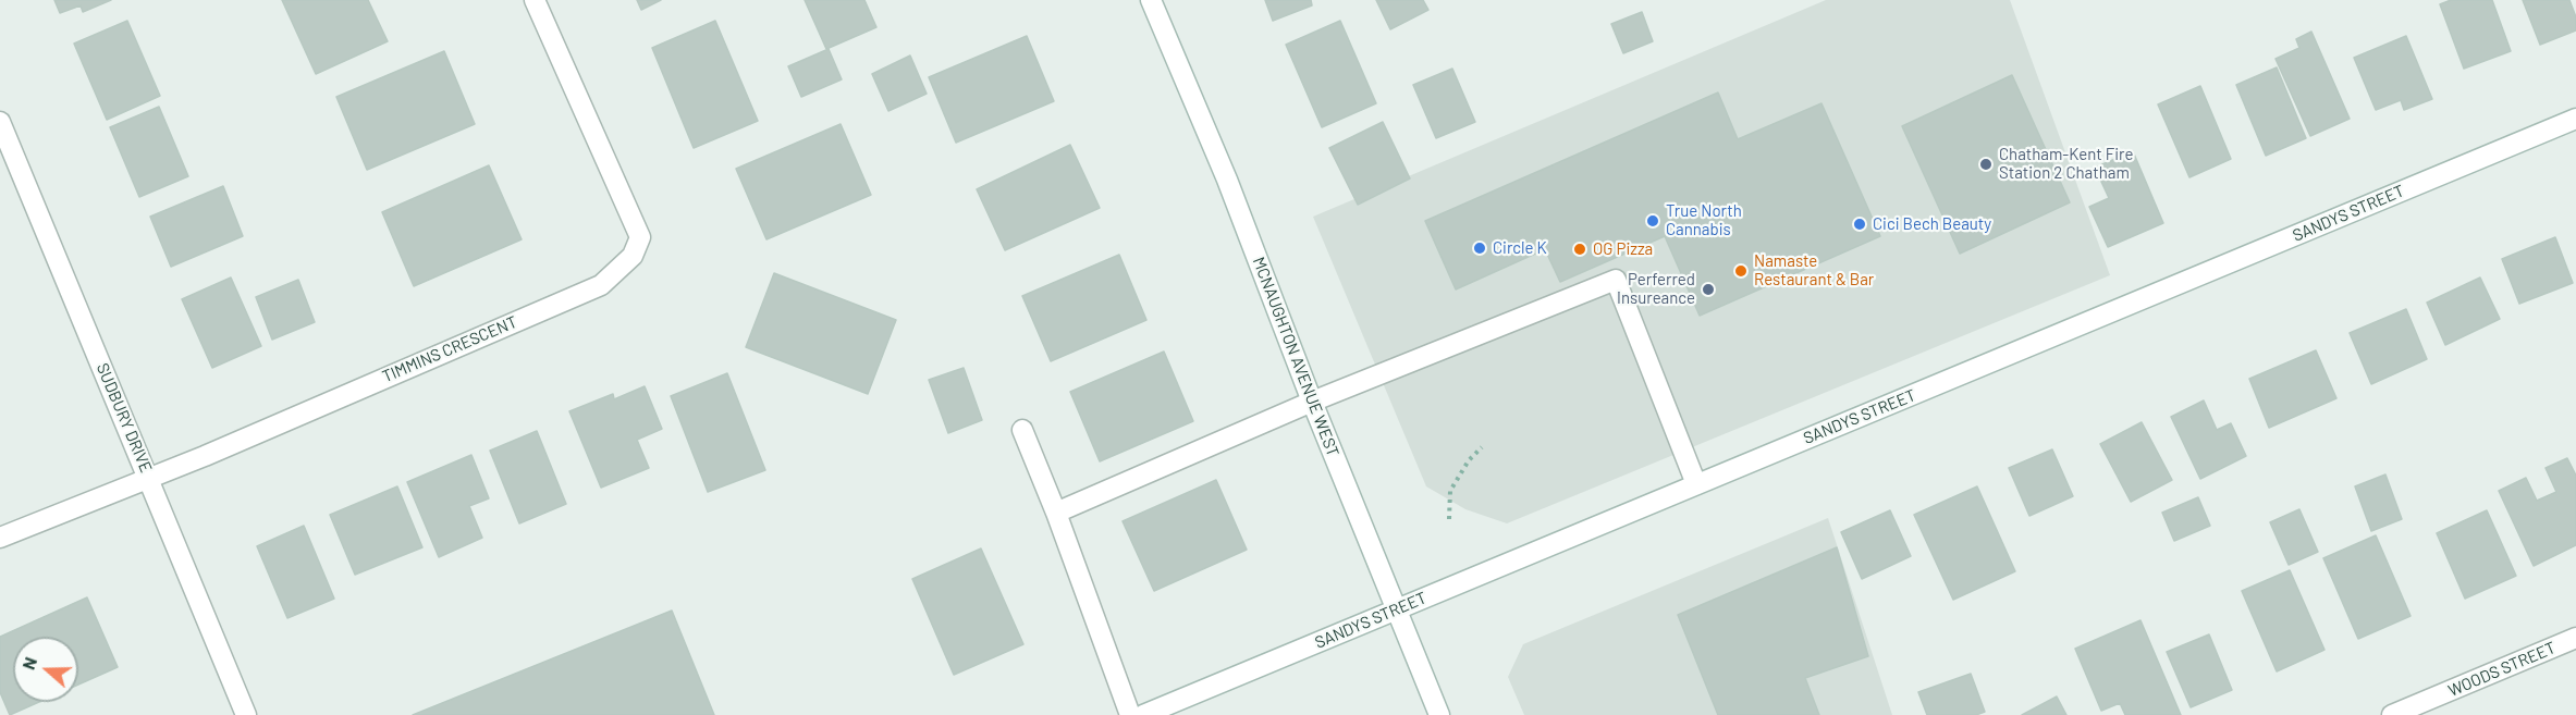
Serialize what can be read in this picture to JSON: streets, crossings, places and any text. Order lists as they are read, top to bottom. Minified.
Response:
{"streets":{"street":["SANDYS STREET","TIMMINS CRESCENT","MCNAUGHTON AVENUE WEST","SUDBURY DRIVE","WOODS STREET"]},"crossings":[["SANDYS STREET","MCNAUGHTON AVENUE WEST"],["TIMMINS CRESCENT","SUDBURY DRIVE"]],"places":["Chatham-Kent Fire Station 2 Chatham","True North Cannabis","Cici Bech Beauty","Circle K","OG Pizza","Namaste Restaurant & Bar","Perferred Insureance"],"north":"left"}
